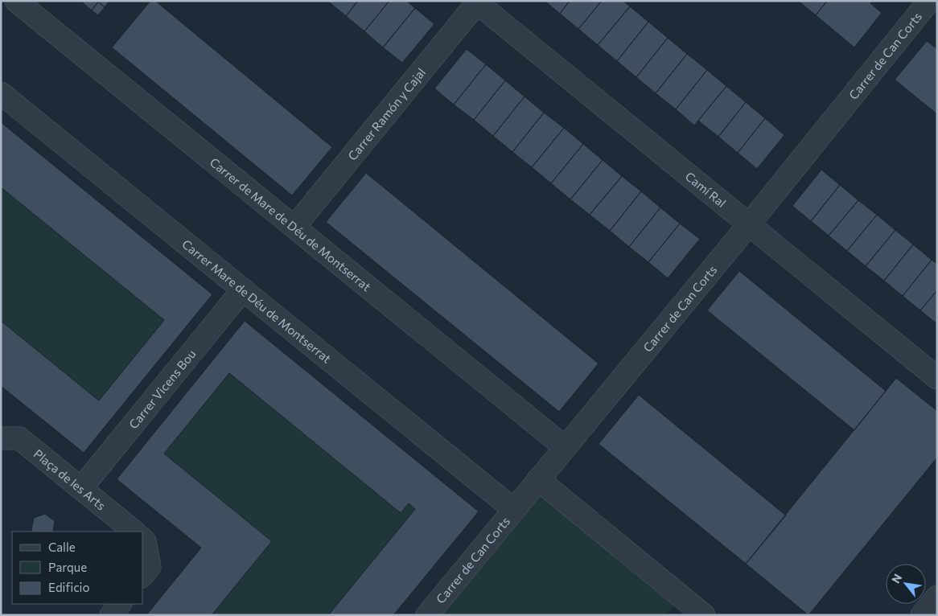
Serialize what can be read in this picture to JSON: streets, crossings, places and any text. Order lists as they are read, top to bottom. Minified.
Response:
{"streets":{"street":["Carrer de Can Corts","Carrer Ramón y Cajal","Camí Ral","Carrer de Mare de Déu de Montserrat","Carrer Mare de Déu de Montserrat","Carrer Vicens Bou","Plaça de les Arts"]},"crossings":[["Carrer de Can Corts","Camí Ral"],["Carrer de Can Corts","Carrer de Mare de Déu de Montserrat"],["Carrer de Can Corts","Carrer Mare de Déu de Montserrat"],["Carrer Ramón y Cajal","Camí Ral"],["Carrer Ramón y Cajal","Carrer de Mare de Déu de Montserrat"],["Carrer Mare de Déu de Montserrat","Carrer Vicens Bou"],["Carrer Vicens Bou","Plaça de les Arts"]],"legend":["Calle","Parque","Edificio"],"north":"top left"}
